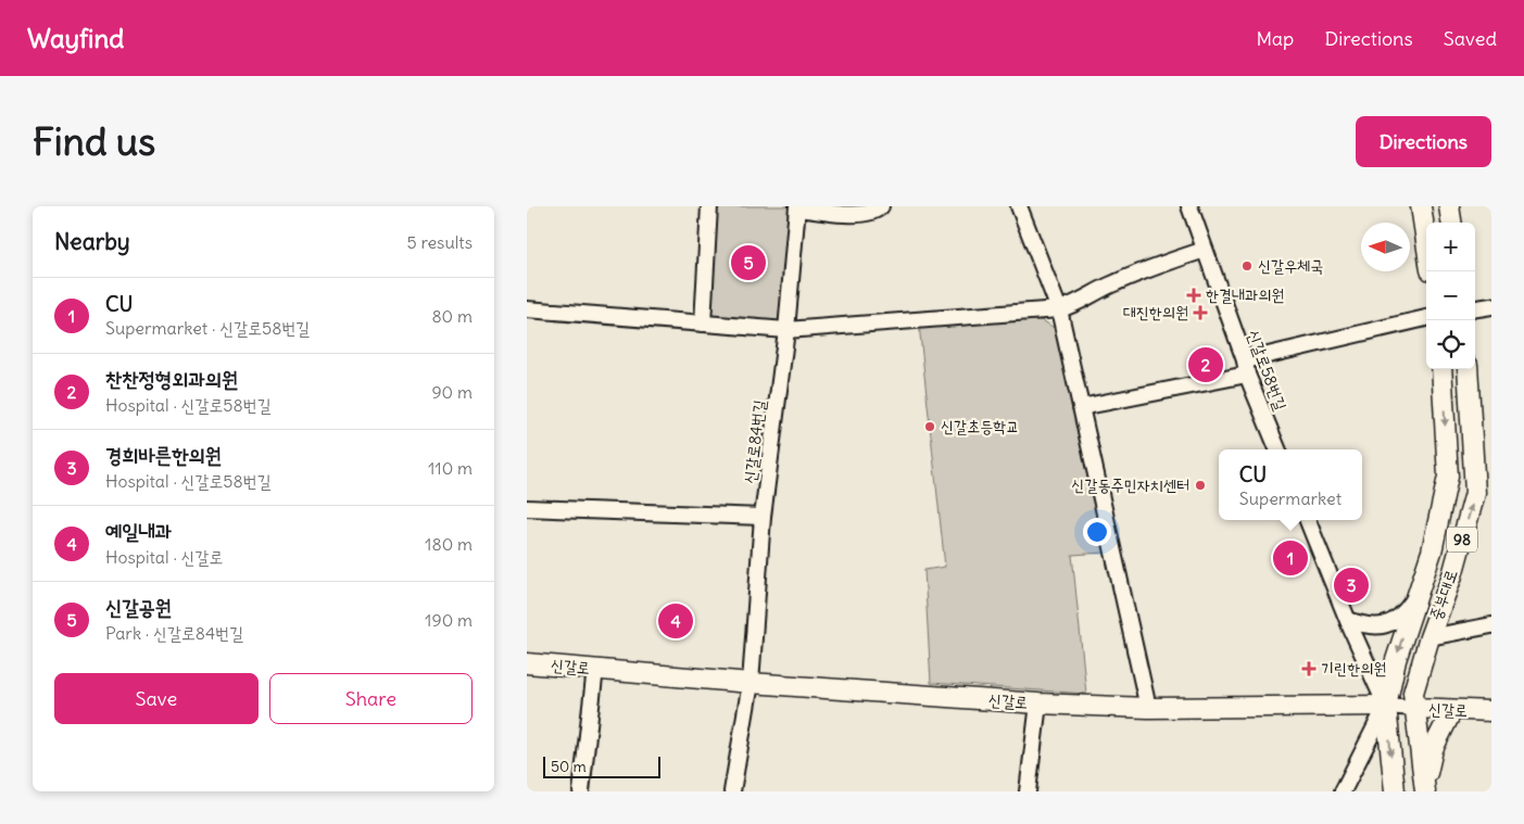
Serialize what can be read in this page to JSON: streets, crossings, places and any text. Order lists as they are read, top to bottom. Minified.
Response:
{"streets":{"main road":["98","중부대로","신갈로"],"street":["신갈로58번길","신갈로84번길"]},"crossings":[["신갈로84번길","신갈로"],["중부대로","신갈로"]],"places":{"other":["신갈우체국","신갈초등학교","신갈동주민자치센터"],"health":["한결내과의원","대진한의원","기린한의원"]},"scale_bar":"50 m","north":"left","page":{"header":"Wayfind","nav":["Map","Directions","Saved"],"buttons":["Directions",["Save","Share"]],"title":"Find us","heading":["Nearby","5 results"],"map_buttons":["+","−"],"pins":["5","2","1","3","4"],"list":[{"mark":"1","name":"CU","note":"Supermarket · 신갈로58번길","value":"80 m"},{"mark":"2","name":"찬찬정형외과의원","note":"Hospital · 신갈로58번길","value":"90 m"},{"mark":"3","name":"경희바른한의원","note":"Hospital · 신갈로58번길","value":"110 m"},{"mark":"4","name":"예일내과","note":"Hospital · 신갈로","value":"180 m"},{"mark":"5","name":"신갈공원","note":"Park · 신갈로84번길","value":"190 m"}],"popup":["CU","Supermarket"],"scale":"50 m"}}
